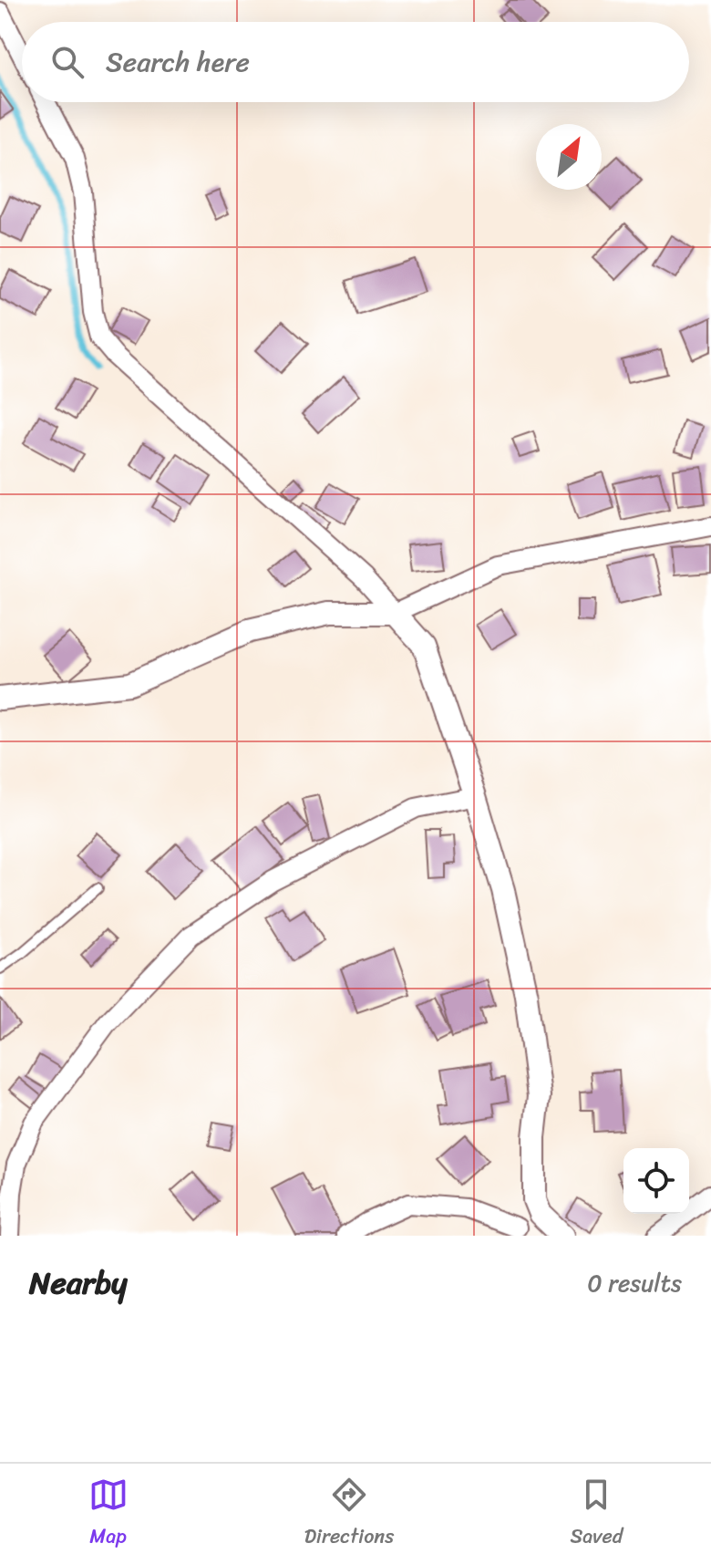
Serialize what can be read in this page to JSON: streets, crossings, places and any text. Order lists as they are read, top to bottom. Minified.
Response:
{"north":"top right","page":{"search":"Search here","heading":["Nearby","0 results"],"nav":["Map","Directions","Saved"]}}
